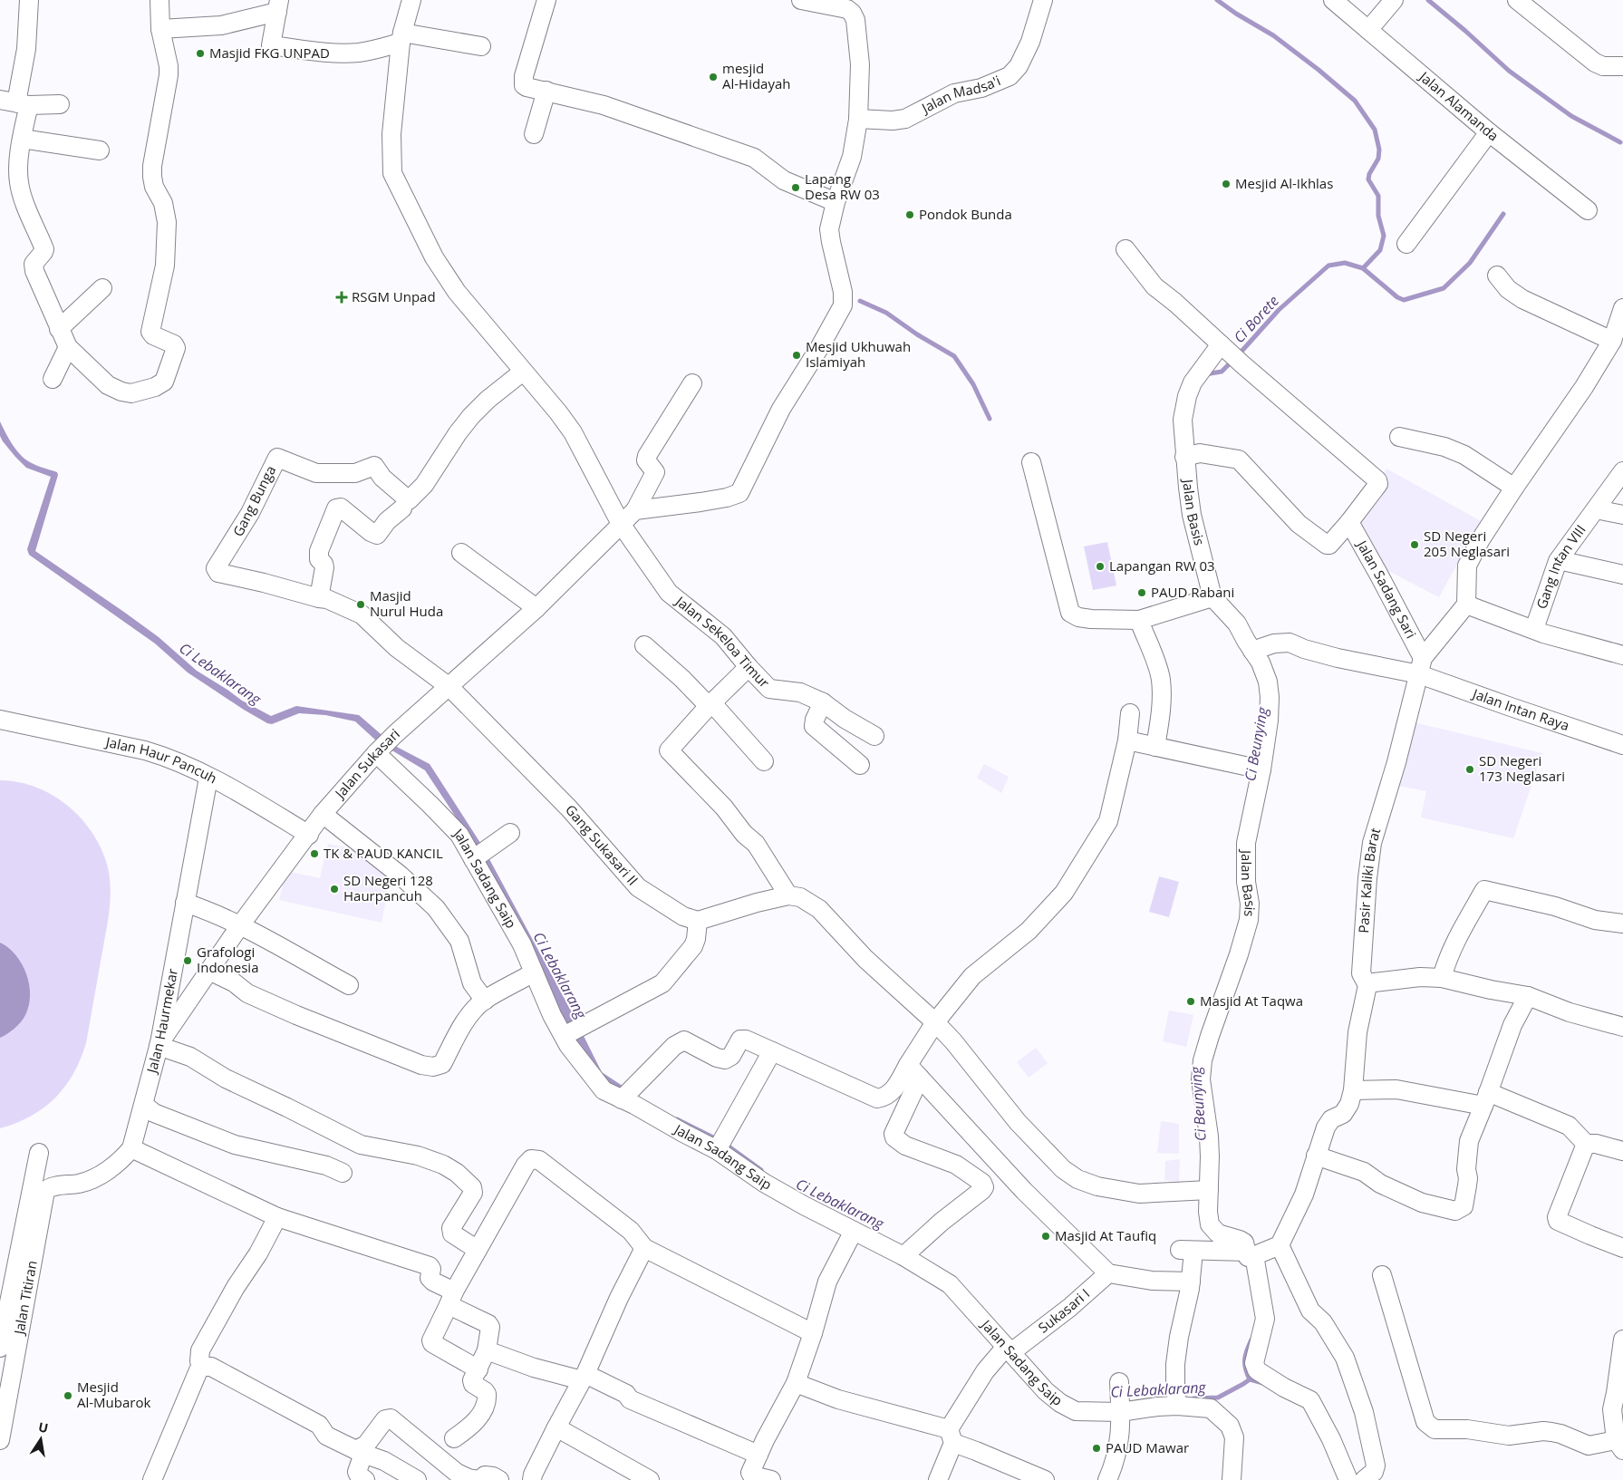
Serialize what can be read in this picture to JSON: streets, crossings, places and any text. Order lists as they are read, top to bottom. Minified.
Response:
{"streets":{"street":["Jalan Madsa'i","Jalan Alamanda","Gang Bunga","Jalan Basis","Gang Intan VIII","Jalan Sadang Sari","Jalan Sekeloa Timur","Jalan Intan Raya","Jalan Haur Pancuh","Jalan Sukasari","Gang Sukasari Il","Jalan Sadang Saip","Pasir Kaliki Barat","Jalan Haurmekar","Jalan Titiran","Sukasari I"]},"crossings":[["Gang Bunga","Jalan Sekeloa Timur"],["Gang Bunga","Jalan Sukasari"],["Gang Bunga","Gang Sukasari Il"],["Jalan Basis","Jalan Intan Raya"],["Jalan Sadang Sari","Jalan Intan Raya"],["Jalan Sadang Sari","Pasir Kaliki Barat"],["Jalan Sekeloa Timur","Jalan Sukasari"],["Jalan Intan Raya","Pasir Kaliki Barat"],["Jalan Haur Pancuh","Jalan Sukasari"],["Jalan Haur Pancuh","Jalan Haurmekar"],["Jalan Sukasari","Gang Sukasari Il"],["Jalan Sukasari","Jalan Sadang Saip"],["Jalan Sukasari","Jalan Haurmekar"],["Jalan Sadang Saip","Sukasari I"],["Jalan Haurmekar","Jalan Titiran"]],"water":["Ci Borete","Ci Lebaklarang","Ci Beunying"],"places":{"other":["Masjid FKG UNPAD","mesjid Al-Hidayah","Mesjid Al-Ikhlas","Lapang Desa RW 03","Pondok Bunda","Mesjid Ukhuwah Islamiyah","SD Negeri 205 Neglasari","Lapangan RW 03","PAUD Rabani","Masjid Nurul Huda","SD Negeri 173 Neglasari","TK & PAUD KANCIL","SD Negeri 128 Haurpancuh","Grafologi Indonesia","Masjid At Taqwa","Masjid At Taufiq","Mesjid Al-Mubarok","PAUD Mawar"],"health":["RSGM Unpad"]},"north":"top"}
